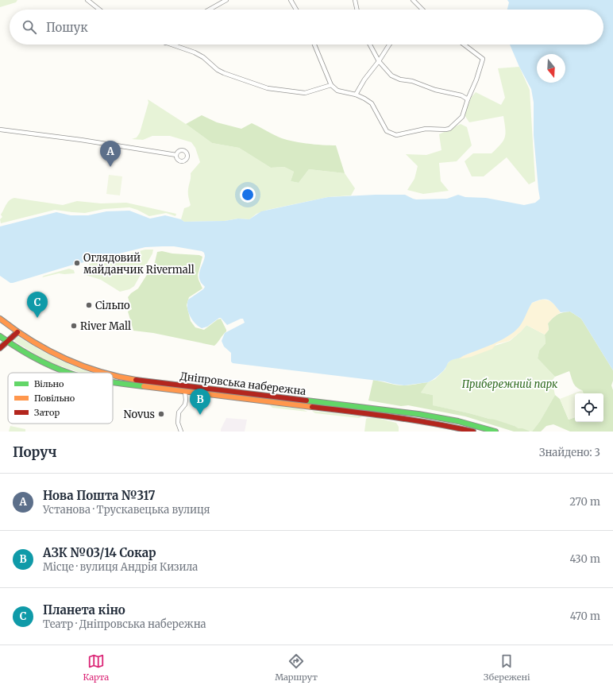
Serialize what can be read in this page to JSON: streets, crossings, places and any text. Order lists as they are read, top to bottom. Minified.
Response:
{"streets":{"main road":["Дніпровська набережна"]},"parks":["Прибережний парк"],"places":["Оглядовий майданчик Rivermall","Сільпо","River Mall","Novus"],"legend":["Вільно","Повільно","Затор"],"north":"bottom","page":{"search":"Пошук","pins":["A","C","B"],"heading":["Поруч","Знайдено: 3"],"list":[{"mark":"A","name":"Нова Пошта №317","note":"Установа · Трускавецька вулиця","value":"270 m"},{"mark":"B","name":"АЗК №03/14 Сокар","note":"Місце · вулиця Андрія Кизила","value":"430 m"},{"mark":"C","name":"Планета кіно","note":"Театр · Дніпровська набережна","value":"470 m"}],"nav":["Карта","Маршрут","Збережені"]}}
